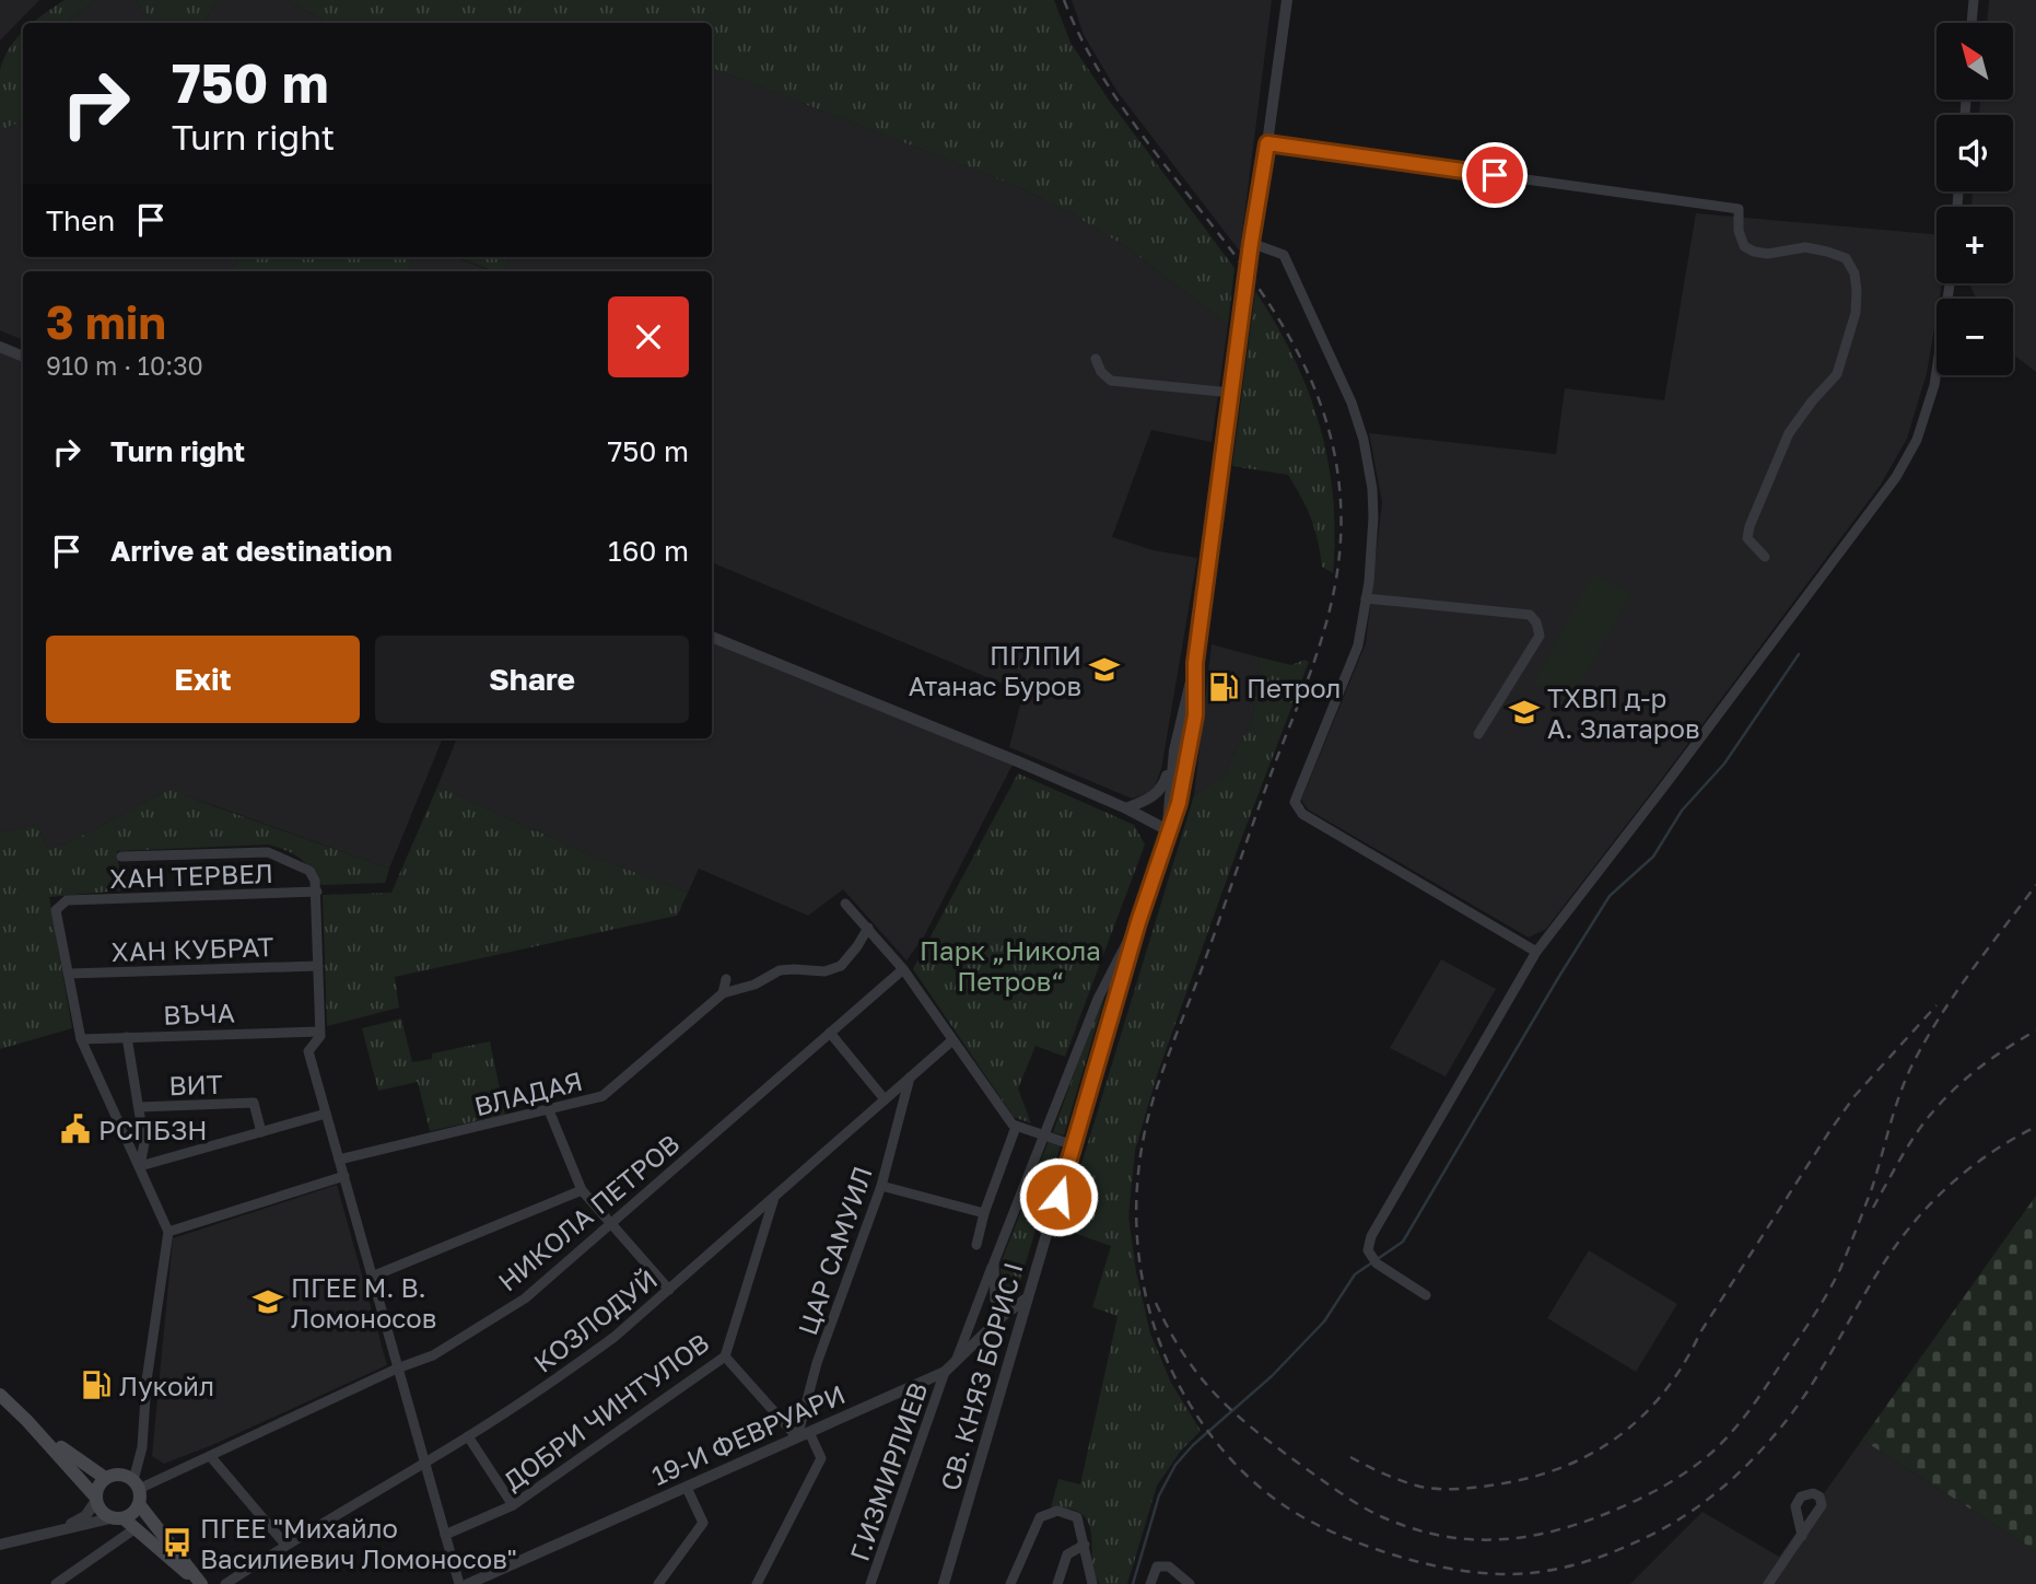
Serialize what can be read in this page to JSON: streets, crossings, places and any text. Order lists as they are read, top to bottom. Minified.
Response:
{"streets":{"street":["ХАН ТЕРВЕЛ","ХАН КУБРАТ","ВЪЧА","ВИТ","ВЛАДАЯ","НИКОЛА ПЕТРОВ","ЦАР САМУИЛ","КОЗЛОДУЙ","СВ. КНЯЗ БОРИС I","ДОБРИ ЧИНТУЛОВ","19-И ФЕВРУАРИ","Г.ИЗМИРЛИЕВ"]},"crossings":[["ХАН ТЕРВЕЛ","ХАН КУБРАТ"],["ЦАР САМУИЛ","КОЗЛОДУЙ"],["ЦАР САМУИЛ","19-И ФЕВРУАРИ"],["КОЗЛОДУЙ","ДОБРИ ЧИНТУЛОВ"],["СВ. КНЯЗ БОРИС I","19-И ФЕВРУАРИ"],["19-И ФЕВРУАРИ","Г.ИЗМИРЛИЕВ"]],"parks":["Парк „Никола Петров“"],"places":{"school or university":["ПГЛПИ Атанас Буров","ТХВП д-р А. Златаров","ПГЕЕ М. В. Ломоносов"],"fuel station":["Петрол","Лукойл"],"public building":["РСПБЗН"],"bus stop":["ПГЕЕ \"Михайло Василиевич Ломоносов\""]},"north":"top left","page":{"map_buttons":["+","−"],"turn":["750 m","Turn right"],"then":"Then","heading":["3 min","910 m · 10:30"],"list":[{"name":"Turn right","value":"750 m"},{"name":"Arrive at destination","value":"160 m"}],"buttons":["Exit","Share"]}}
